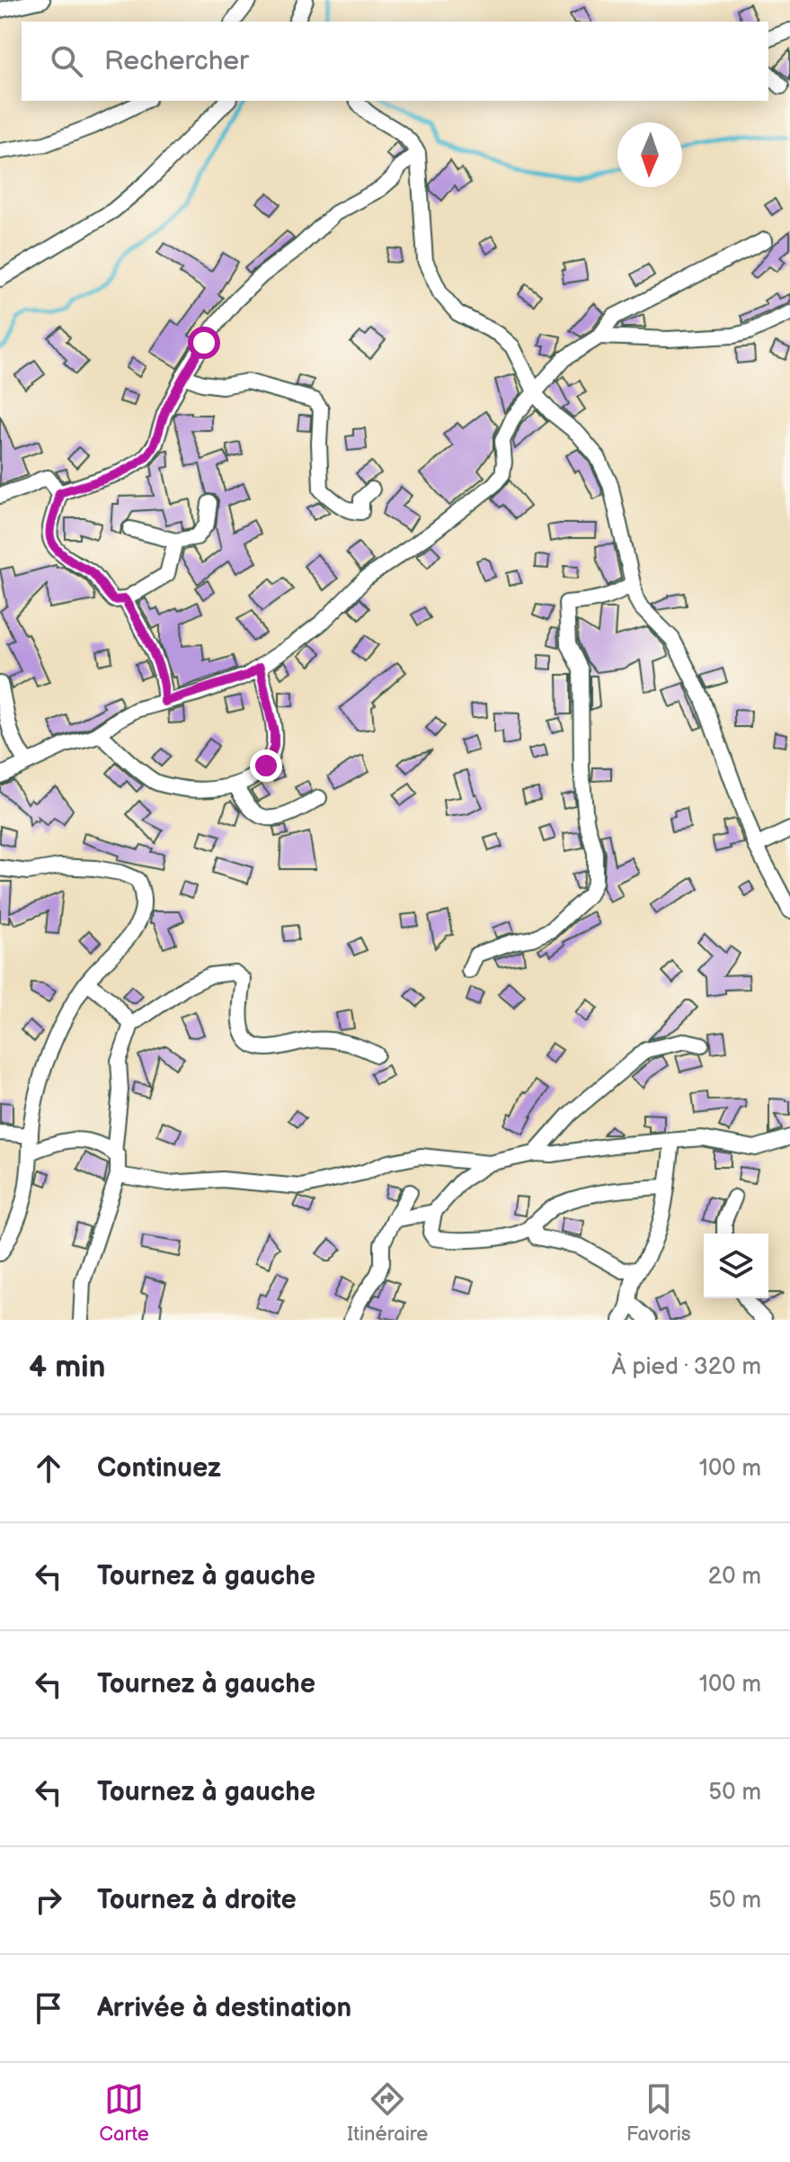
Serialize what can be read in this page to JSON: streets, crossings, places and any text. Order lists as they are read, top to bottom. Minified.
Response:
{"north":"bottom","page":{"search":"Rechercher","heading":["4 min","À pied · 320 m"],"list":[["Continuez","100 m"],["Tournez à gauche","20 m"],["Tournez à gauche","100 m"],["Tournez à gauche","50 m"],["Tournez à droite","50 m"],"Arrivée à destination"],"nav":["Carte","Itinéraire","Favoris"]}}
